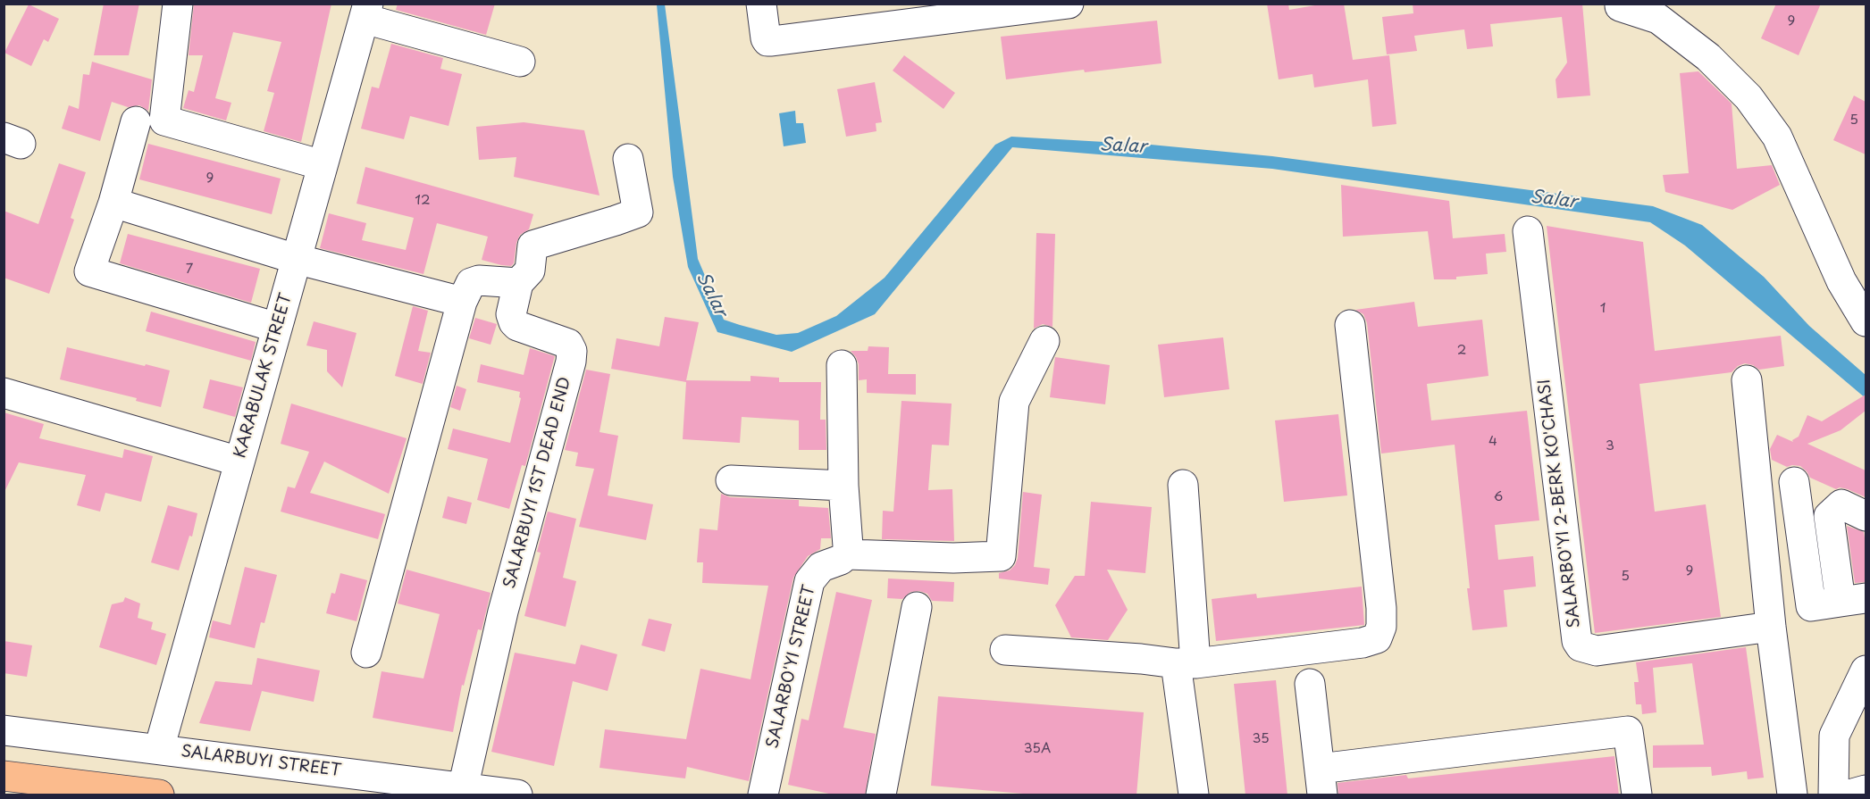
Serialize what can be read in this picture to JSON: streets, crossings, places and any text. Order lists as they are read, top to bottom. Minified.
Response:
{"streets":{"street":["KARABULAK STREET","SALARBUYI 1ST DEAD END","SALARBO'YI 2-BERK KO'CHASI","SALARBO'YI STREET","SALARBUYI STREET"]},"crossings":[["KARABULAK STREET","SALARBUYI STREET"],["SALARBUYI 1ST DEAD END","SALARBUYI STREET"]],"water":["Salar"],"house_numbers":["9","5","9","12","7","1","2","4","3","6","9","5","35","35A"]}
